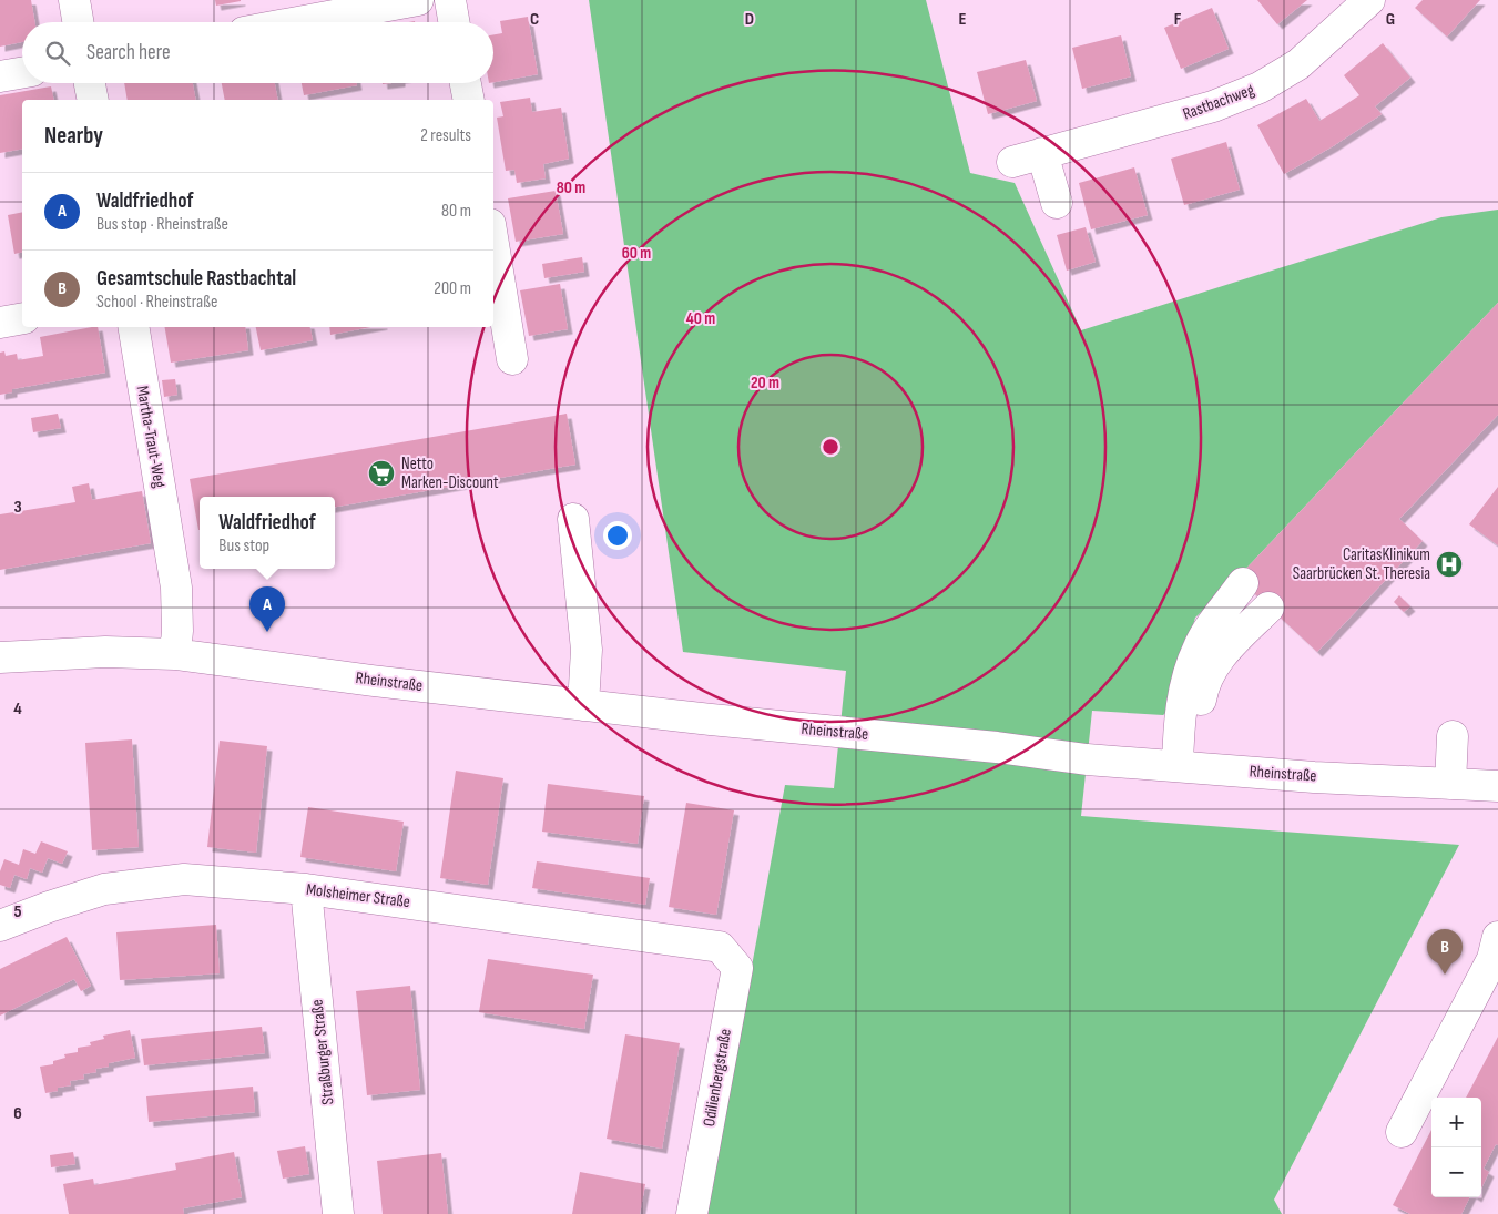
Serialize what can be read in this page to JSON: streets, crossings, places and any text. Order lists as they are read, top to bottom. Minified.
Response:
{"streets":{"street":["Rastbachweg","Martha-Traut-Weg","Rheinstraße","Molsheimer Straße","Straßburger Straße","Odilienbergstraße"]},"crossings":[["Martha-Traut-Weg","Rheinstraße"],["Molsheimer Straße","Straßburger Straße"],["Molsheimer Straße","Odilienbergstraße"]],"places":{"supermarket":["Netto Marken-Discount"],"hospital":["CaritasKlinikum Saarbrücken St. Theresia"]},"page":{"search":"Search here","heading":["Nearby","2 results"],"list":[{"mark":"A","name":"Waldfriedhof","note":"Bus stop · Rheinstraße","value":"80 m"},{"mark":"B","name":"Gesamtschule Rastbachtal","note":"School · Rheinstraße","value":"200 m"}],"popup":["Waldfriedhof","Bus stop"],"pins":["A","B"],"map_buttons":["+","−"]},"grid":{"columns":["C","D","E","F","G"],"rows":["3","4","5","6"]},"rings":["80 m","60 m","40 m","20 m"]}
